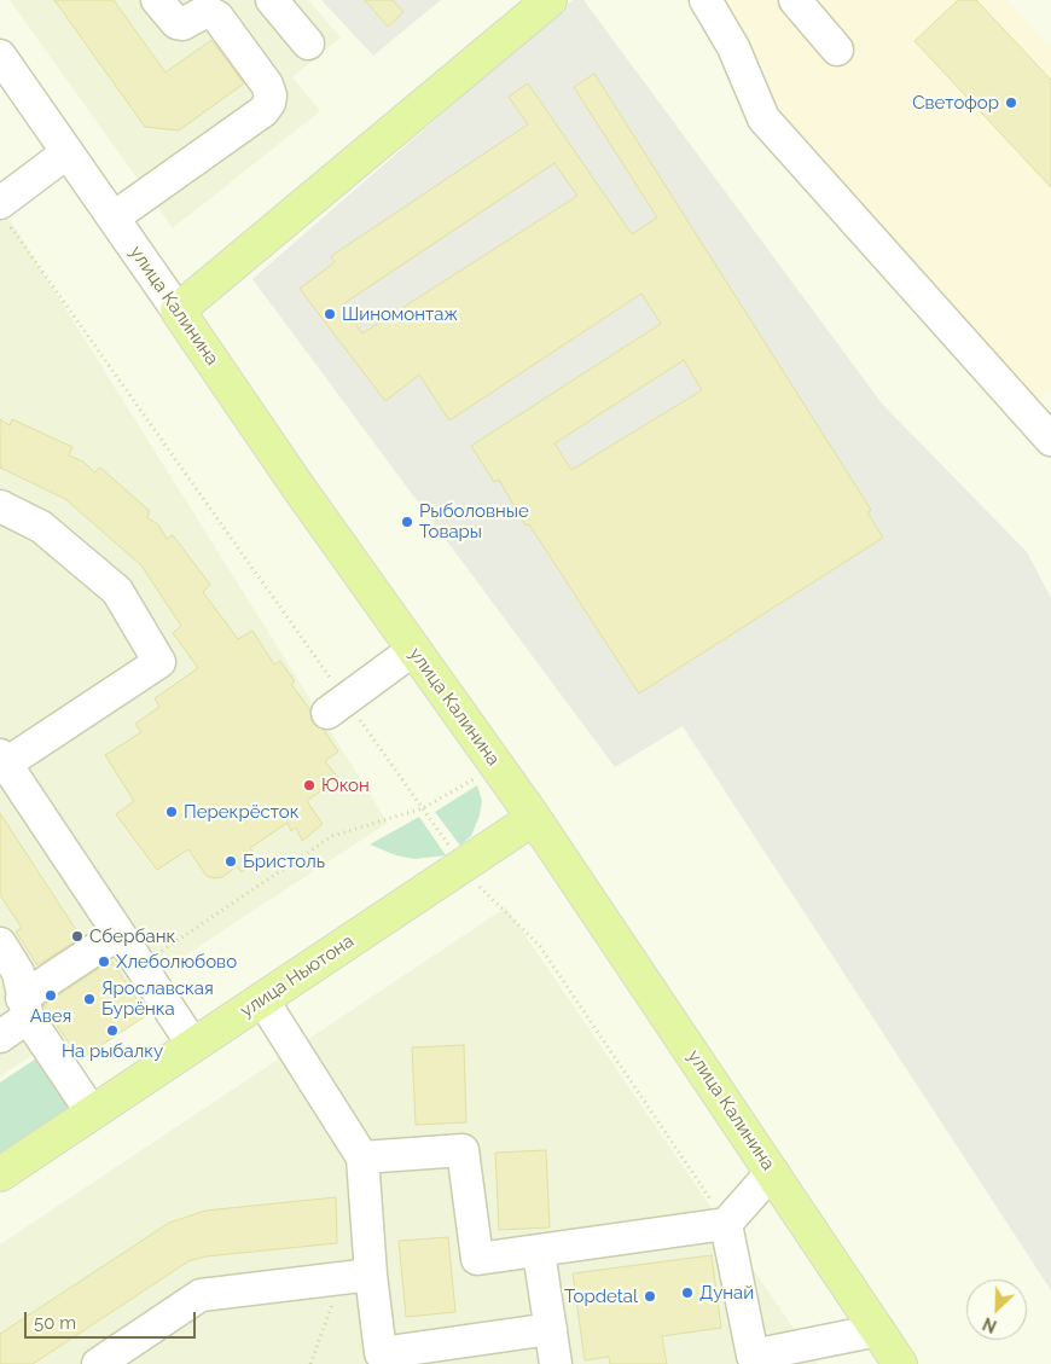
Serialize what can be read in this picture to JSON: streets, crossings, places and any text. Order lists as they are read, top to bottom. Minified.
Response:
{"streets":{"main road":["улица Калинина","улица Ньютона"]},"crossings":[["улица Калинина","улица Ньютона"]],"places":["Светофор","Шиномонтаж","Рыболовные Товары","Юкон","Перекрёсток","Бристоль","Сбербанк","Хлеболюбово","Авея","Ярославская Бурёнка","На рыбалку","Дунай","Topdetal"],"scale_bar":"50 m","north":"bottom left"}
